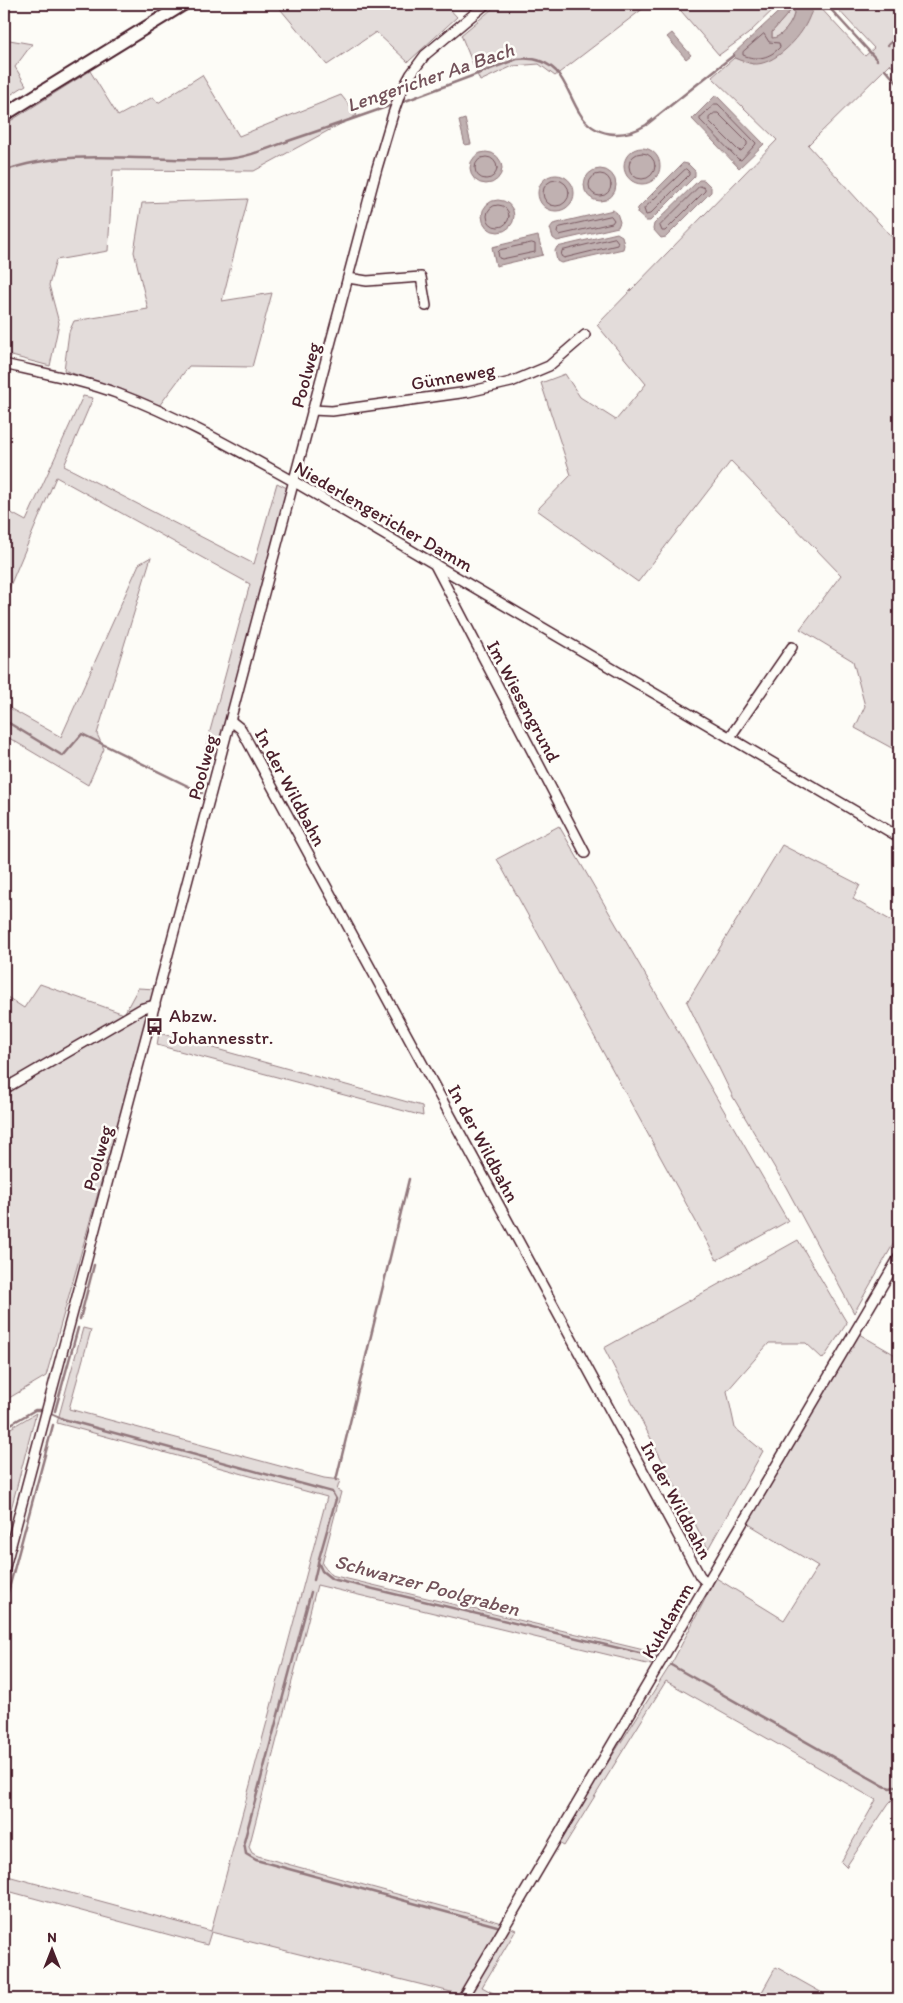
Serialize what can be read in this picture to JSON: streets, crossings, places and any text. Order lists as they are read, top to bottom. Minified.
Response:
{"streets":{"street":["Poolweg","Günneweg","Niederlengericher Damm","Im Wiesengrund","In der Wildbahn","Kuhdamm"]},"crossings":[["Poolweg","Günneweg"],["Poolweg","Niederlengericher Damm"],["Poolweg","In der Wildbahn"],["Niederlengericher Damm","Im Wiesengrund"],["In der Wildbahn","Kuhdamm"]],"water":["Lengericher Aa Bach","Schwarzer Poolgraben"],"places":{"bus stop":["Abzw. Johannesstr."]},"north":"top"}
